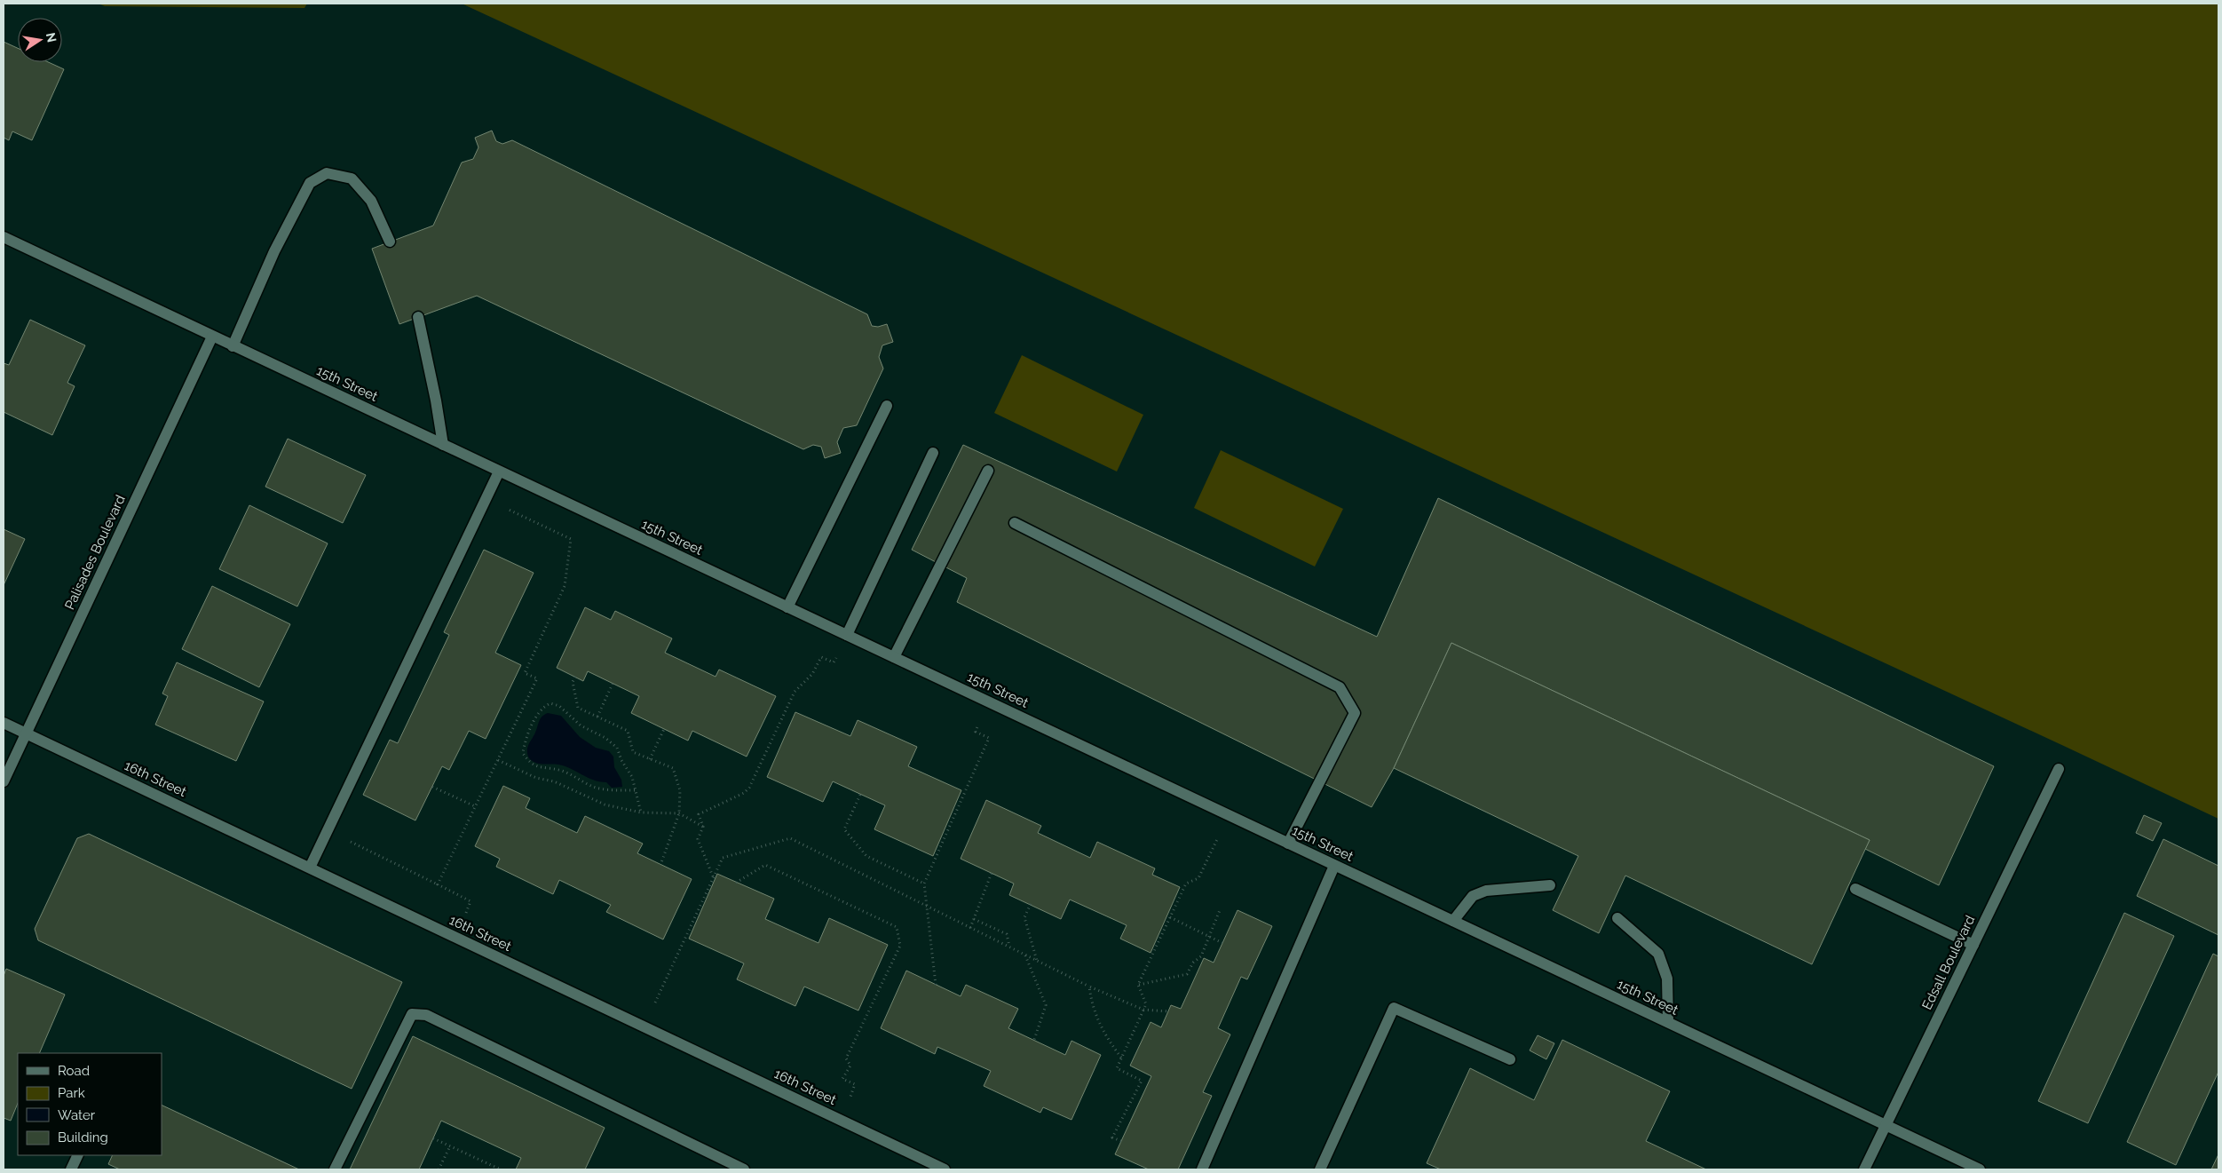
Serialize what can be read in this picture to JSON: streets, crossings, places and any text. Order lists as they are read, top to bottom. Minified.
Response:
{"streets":{"street":["15th Street","Palisades Boulevard","16th Street","Edsall Boulevard"]},"crossings":[["15th Street","Palisades Boulevard"],["15th Street","Edsall Boulevard"],["Palisades Boulevard","16th Street"]],"legend":["Road","Park","Water","Building"],"north":"right"}
